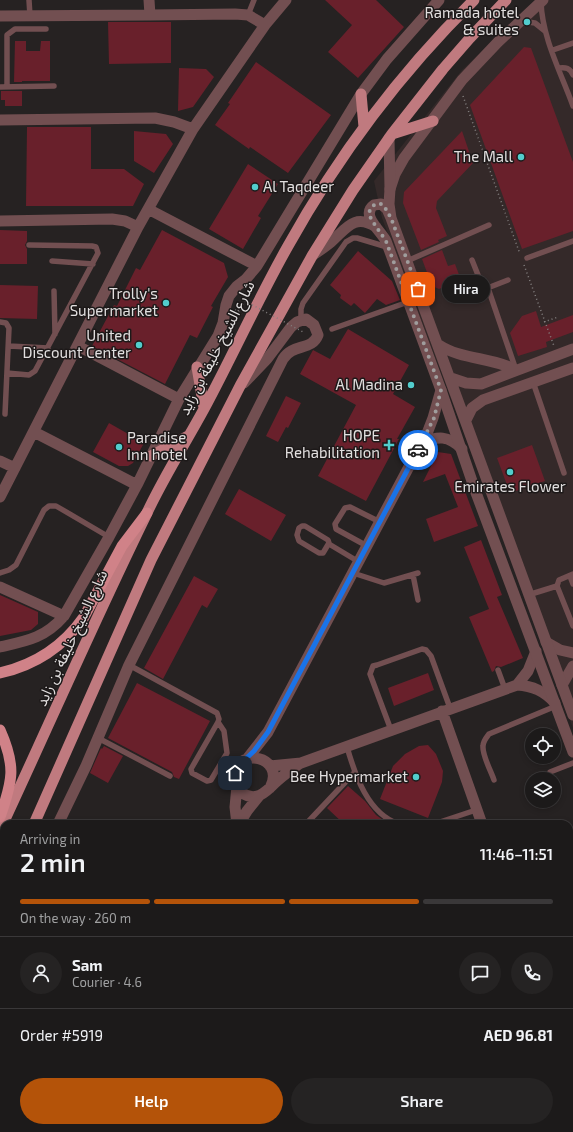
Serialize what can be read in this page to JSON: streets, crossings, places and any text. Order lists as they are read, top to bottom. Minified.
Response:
{"streets":{"main road":["شارع الشيخ خليفة بن زايد"]},"places":{"other":["Ramada hotel & suites","The Mall","Al Taqdeer","Hira","Trolly's Supermarket","United Discount Center","Al Madina","Paradise Inn hotel","Emirates Flower","Bee Hypermarket"],"health":["HOPE Rehabilitation"]},"page":{"bubble":"Hira","heading":["2 min","Arriving in","11:46–11:51"],"panel":["Sam","Courier · 4.6","Order #5919","AED 96.81"],"bar":"On the way · 260 m","buttons":["Help","Share"]}}
